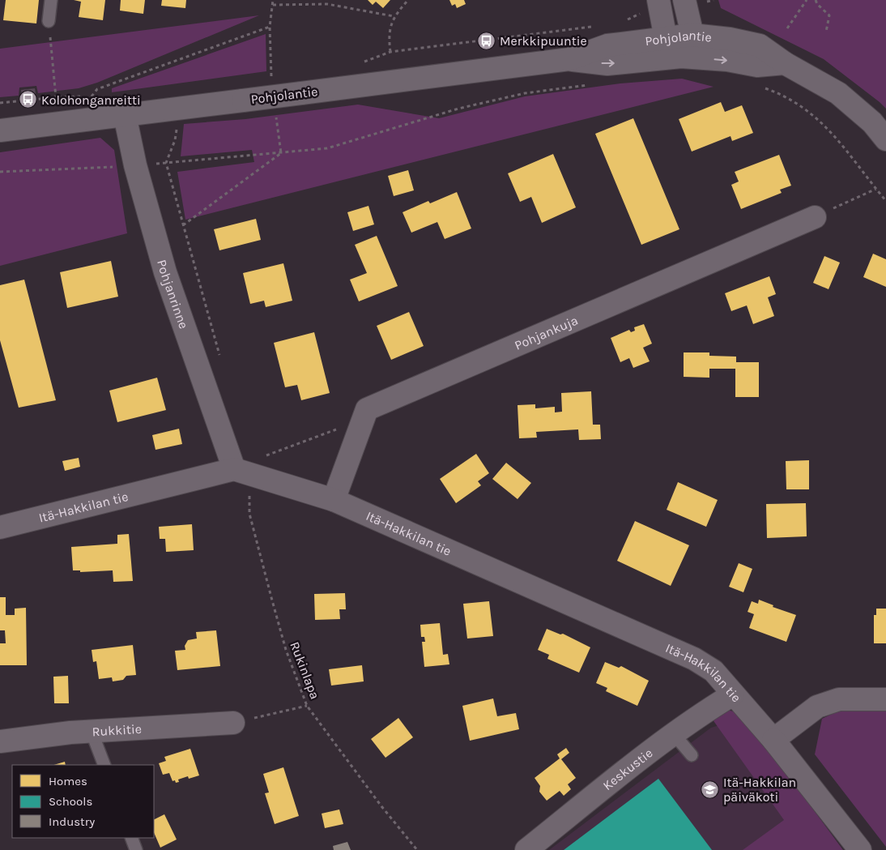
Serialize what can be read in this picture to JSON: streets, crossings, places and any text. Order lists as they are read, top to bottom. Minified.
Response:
{"streets":{"street":["Pohjolantie","Pohjanrinne","Pohjankuja","Itä-Hakkilan tie","Rukkitie","Keskustie"],"path":["Rukinlapa"]},"crossings":[["Pohjolantie","Pohjanrinne"],["Pohjanrinne","Itä-Hakkilan tie"],["Pohjankuja","Itä-Hakkilan tie"],["Itä-Hakkilan tie","Keskustie"]],"places":{"bus stop":["Merkkipuuntie","Kolohonganreitti"],"school or university":["Itä-Hakkilan päiväkoti"]},"legend":["Homes","Schools","Industry"]}
